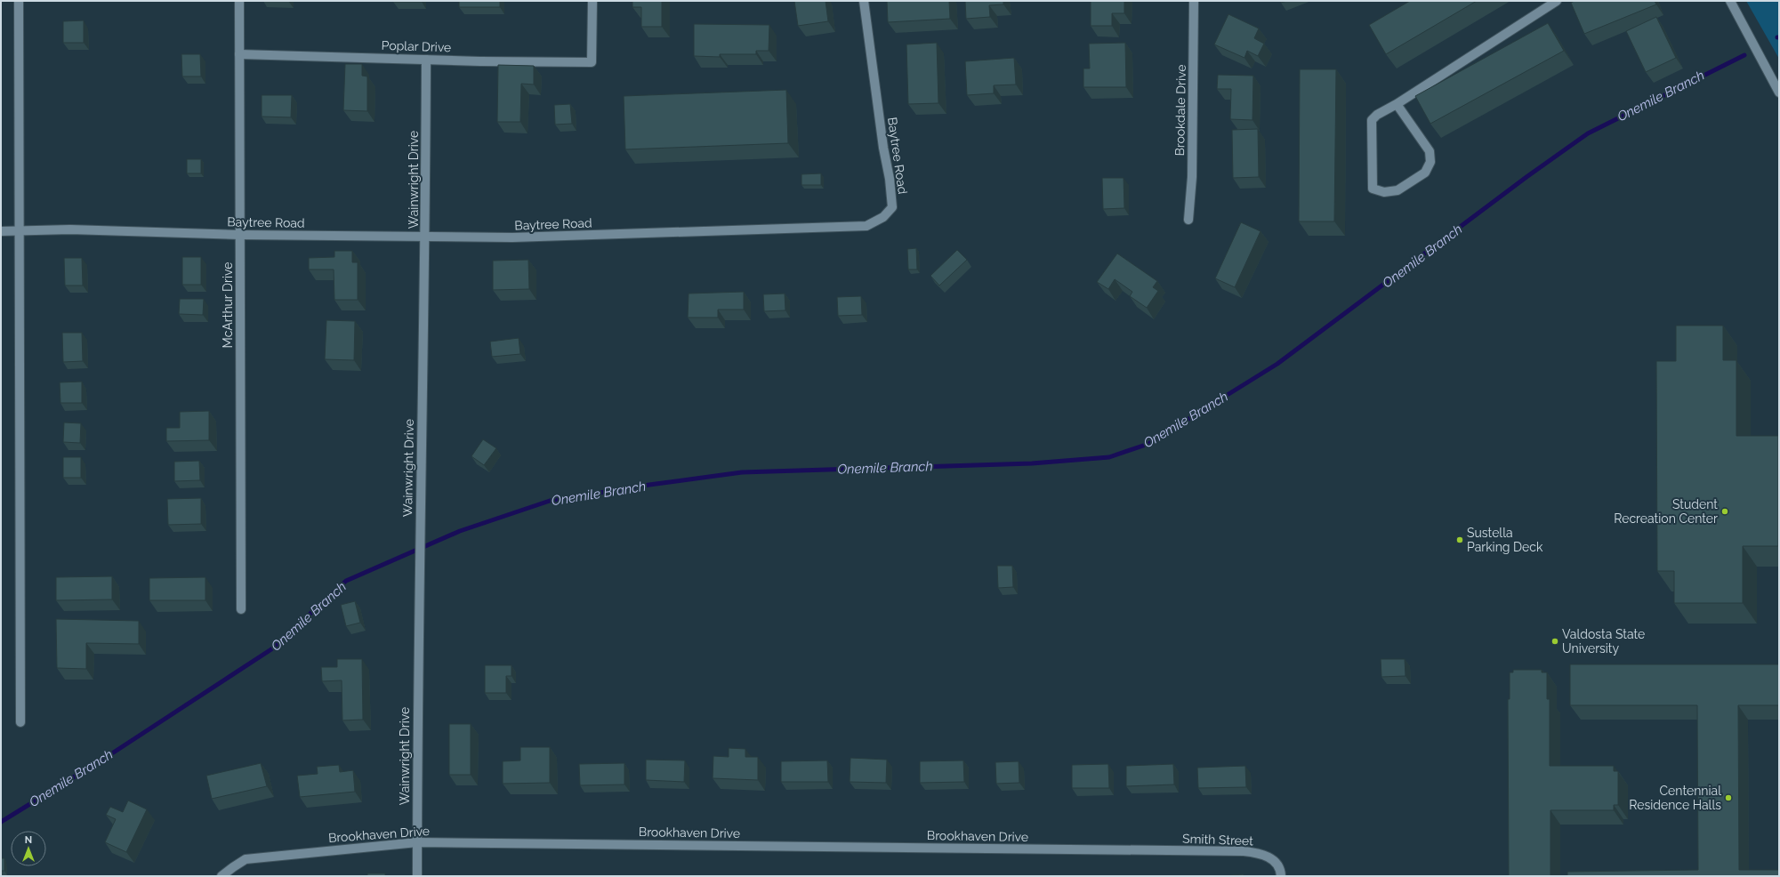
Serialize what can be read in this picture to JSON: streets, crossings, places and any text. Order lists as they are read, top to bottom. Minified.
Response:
{"streets":{"street":["Poplar Drive","Brookdale Drive","Baytree Road","Wainwright Drive","McArthur Drive","Brookhaven Drive","Smith Street"]},"crossings":[["Poplar Drive","Wainwright Drive"],["Poplar Drive","McArthur Drive"],["Baytree Road","Wainwright Drive"],["Baytree Road","McArthur Drive"],["Wainwright Drive","Brookhaven Drive"],["Brookhaven Drive","Smith Street"]],"water":["Onemile Branch"],"places":["Student Recreation Center","Sustella Parking Deck","Valdosta State University","Centennial Residence Halls"],"north":"top"}
